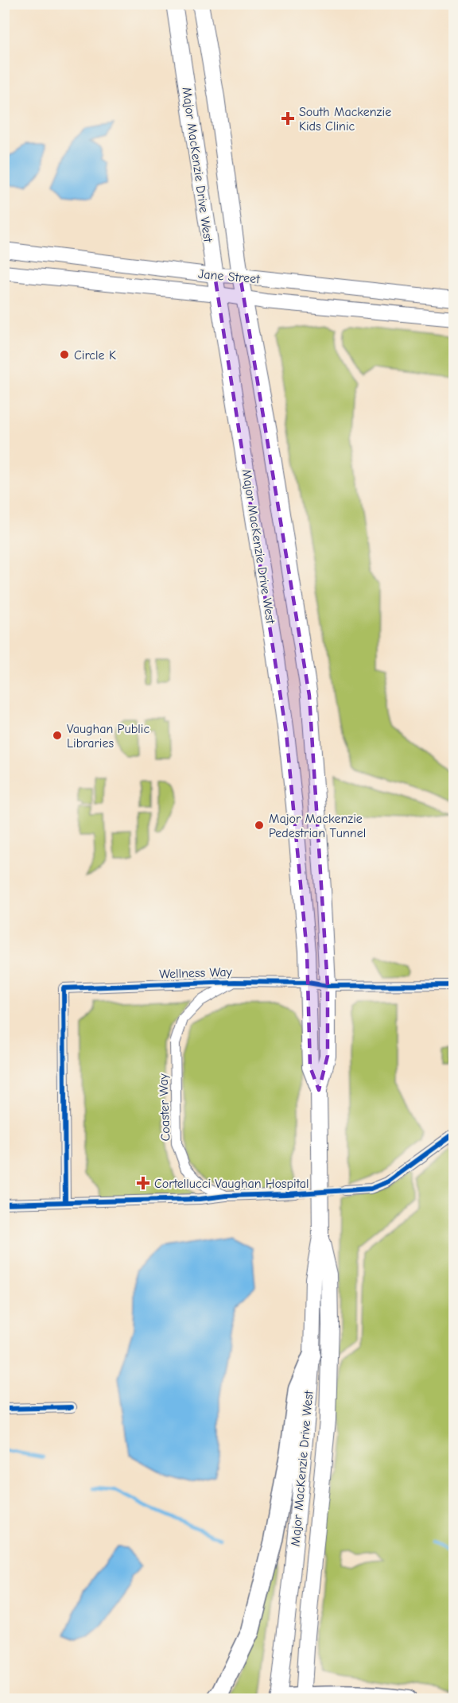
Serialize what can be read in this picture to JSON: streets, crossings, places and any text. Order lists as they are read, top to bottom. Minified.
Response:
{"streets":{"main road":["Major MacKenzie Drive West","Jane Street"],"street":["Wellness Way","Coaster Way"]},"crossings":[["Major MacKenzie Drive West","Jane Street"],["Major MacKenzie Drive West","Wellness Way"],["Wellness Way","Coaster Way"]],"places":{"health":["South Mackenzie Kids Clinic","Cortellucci Vaughan Hospital"],"other":["Circle K","Vaughan Public Libraries","Major Mackenzie Pedestrian Tunnel"]}}
